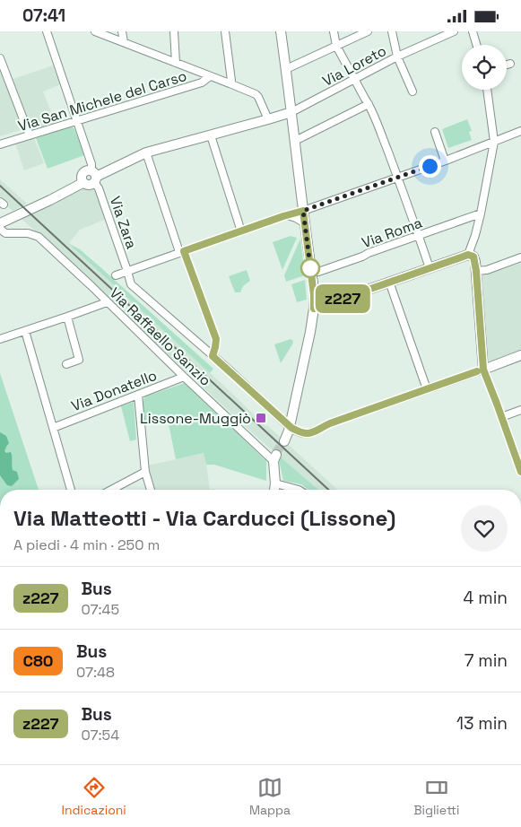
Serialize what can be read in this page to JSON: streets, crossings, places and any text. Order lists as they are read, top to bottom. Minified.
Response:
{"streets":{"street":["Via Loreto","Via San Michele del Carso","Via Zara","Via Roma","Via Raffaello Sanzio","Via Donatello"]},"crossings":[["Via San Michele del Carso","Via Zara"],["Via Raffaello Sanzio","Via Donatello"]],"places":{"transit":["Lissone-Muggiò"]},"lines":["bus line z227"],"page":{"status":"07:41","on_map":"z227","heading":["Via Matteotti - Via Carducci (Lissone)","A piedi · 4 min · 250 m"],"list":[{"mark":"z227","name":"Bus","note":"07:45","value":"4 min"},{"mark":"C80","name":"Bus","note":"07:48","value":"7 min"},{"mark":"z227","name":"Bus","note":"07:54","value":"13 min"}],"tabs":["Indicazioni","Mappa","Biglietti"]}}
